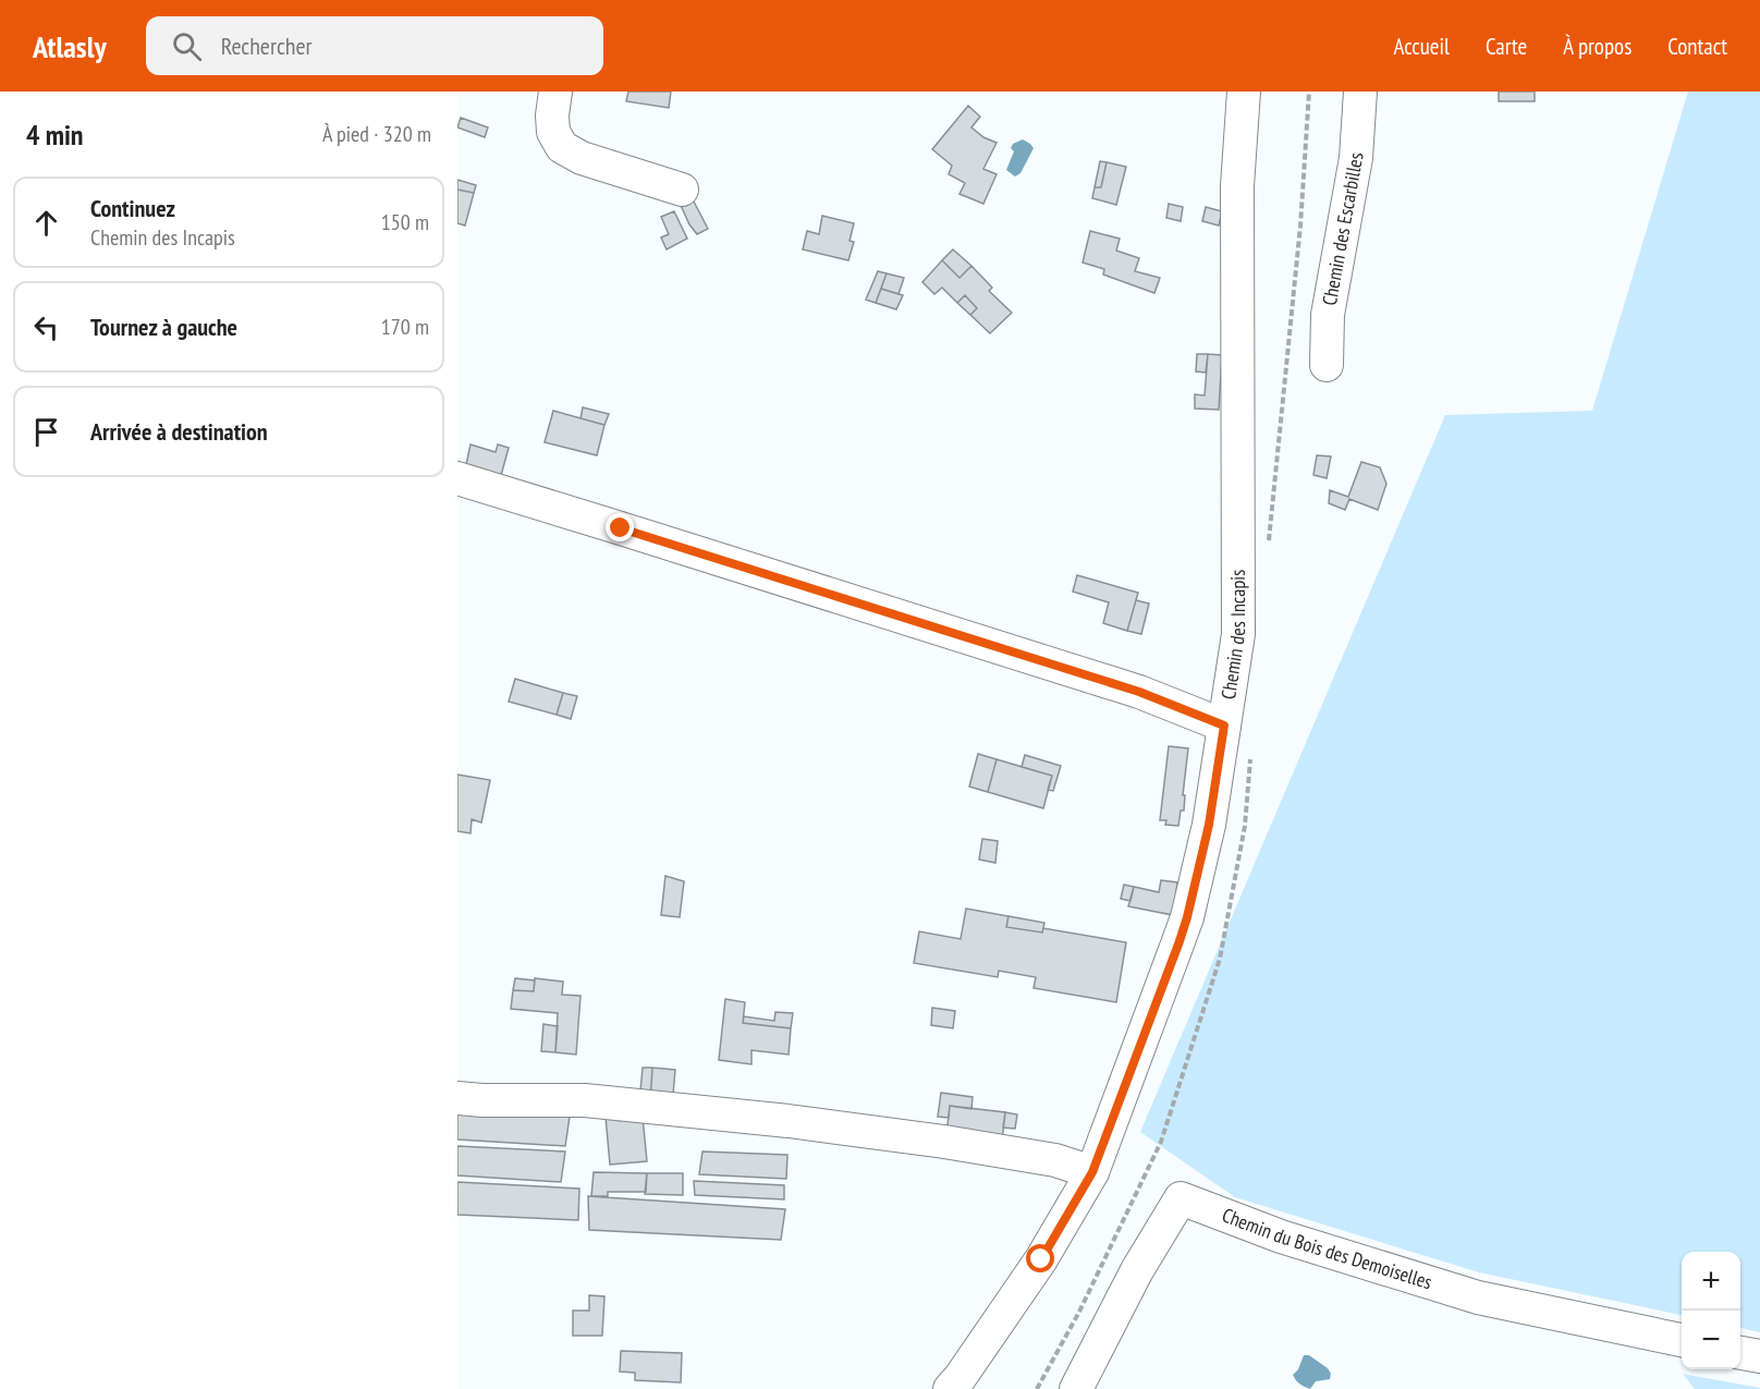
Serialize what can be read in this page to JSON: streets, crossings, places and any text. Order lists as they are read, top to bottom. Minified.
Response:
{"streets":{"street":["Chemin des Escarbilles","Chemin des Incapis","Chemin du Bois des Demoiselles"]},"page":{"header":"Atlasly","search":"Rechercher","nav":["Accueil","Carte","À propos","Contact"],"heading":["4 min","À pied · 320 m"],"list":[["Continuez","Chemin des Incapis","150 m"],["Tournez à gauche","170 m"],"Arrivée à destination"],"map_buttons":["+","−"]}}
